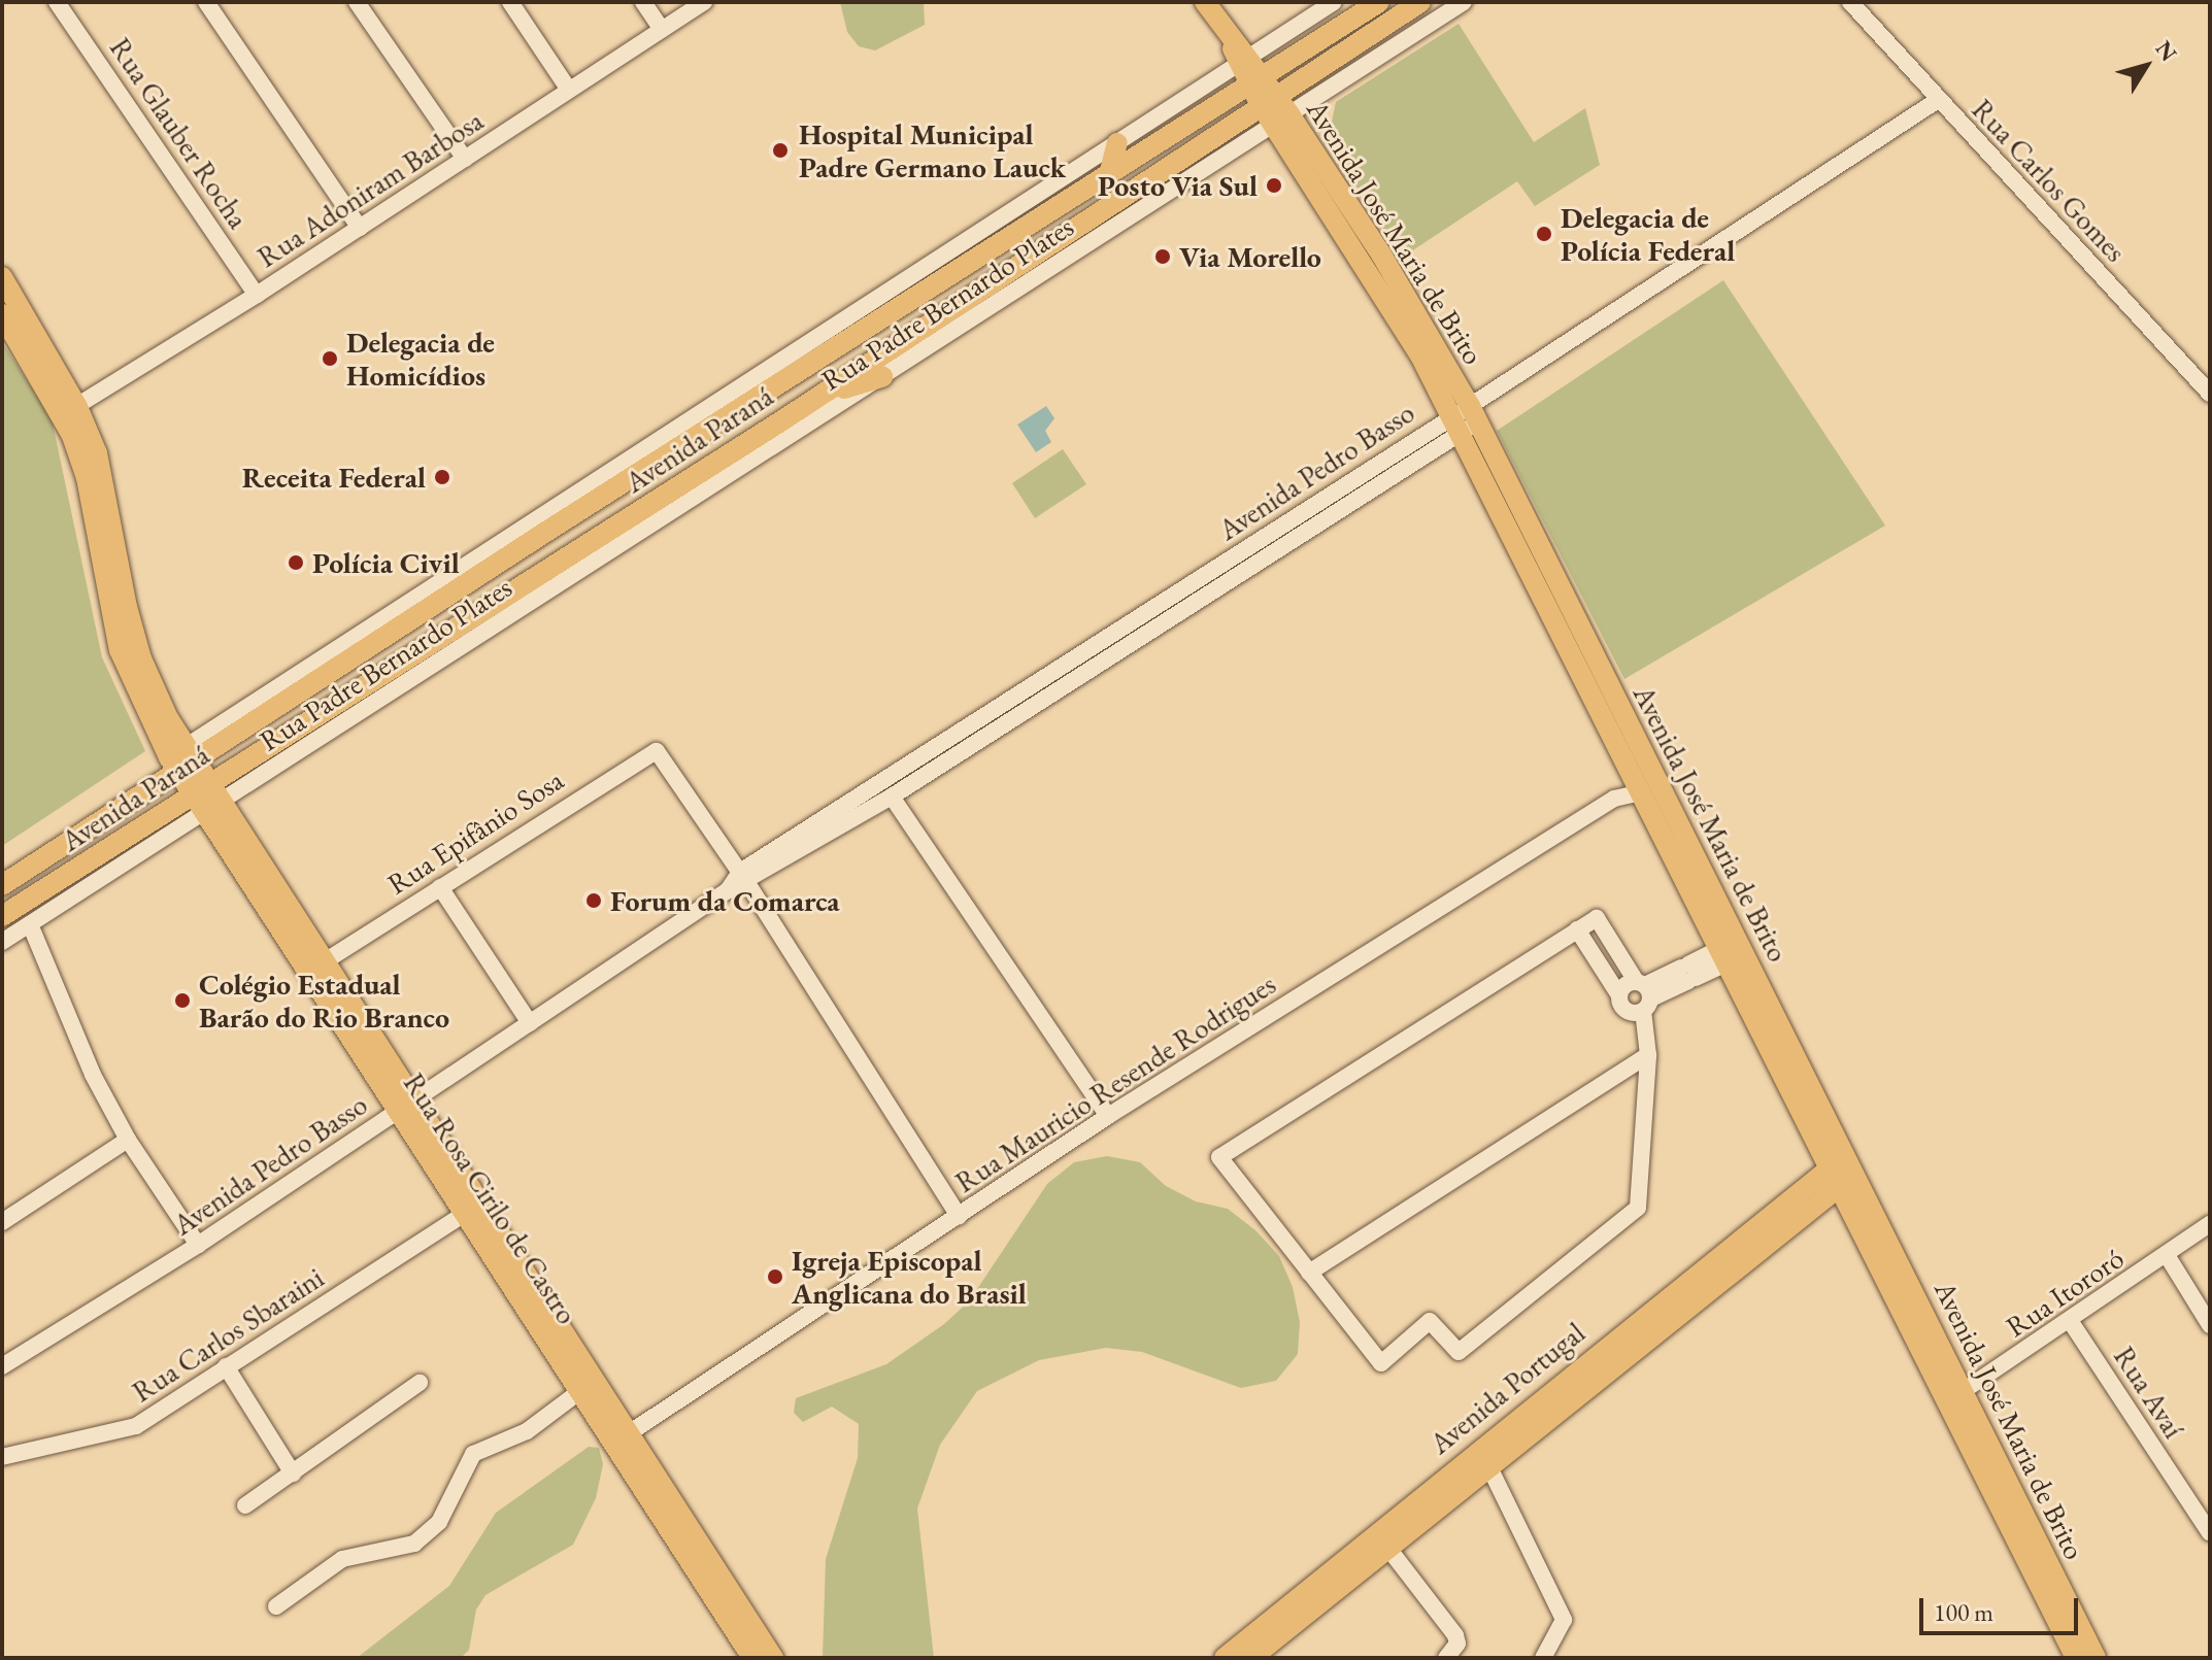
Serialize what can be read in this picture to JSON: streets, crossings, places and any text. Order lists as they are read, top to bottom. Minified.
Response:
{"streets":{"main road":["Avenida José Maria de Brito","Avenida Paraná","Rua Rosa Cirilo de Castro","Avenida Portugal"],"street":["Rua Glauber Rocha","Rua Carlos Gomes","Rua Adoniram Barbosa","Rua Padre Bernardo Plates","Avenida Pedro Basso","Rua Epifânio Sosa","Rua Mauricio Resende Rodrigues","Rua Itororó","Rua Carlos Sbaraini","Rua Avaí"]},"crossings":[["Rua Glauber Rocha","Rua Adoniram Barbosa"],["Rua Carlos Gomes","Avenida Pedro Basso"],["Avenida José Maria de Brito","Rua Padre Bernardo Plates"],["Avenida José Maria de Brito","Avenida Paraná"],["Avenida José Maria de Brito","Avenida Pedro Basso"],["Avenida José Maria de Brito","Rua Mauricio Resende Rodrigues"],["Avenida José Maria de Brito","Rua Itororó"],["Avenida José Maria de Brito","Avenida Portugal"],["Rua Padre Bernardo Plates","Avenida Paraná"],["Rua Padre Bernardo Plates","Rua Rosa Cirilo de Castro"],["Avenida Paraná","Rua Rosa Cirilo de Castro"],["Avenida Pedro Basso","Rua Epifânio Sosa"],["Avenida Pedro Basso","Rua Rosa Cirilo de Castro"],["Rua Mauricio Resende Rodrigues","Rua Rosa Cirilo de Castro"],["Rua Itororó","Rua Avaí"]],"places":["Hospital Municipal Padre Germano Lauck","Posto Via Sul","Delegacia de Polícia Federal","Via Morello","Delegacia de Homicídios","Receita Federal","Polícia Civil","Forum da Comarca","Colégio Estadual Barão do Rio Branco","Igreja Episcopal Anglicana do Brasil"],"scale_bar":"100 m","north":"top right"}
